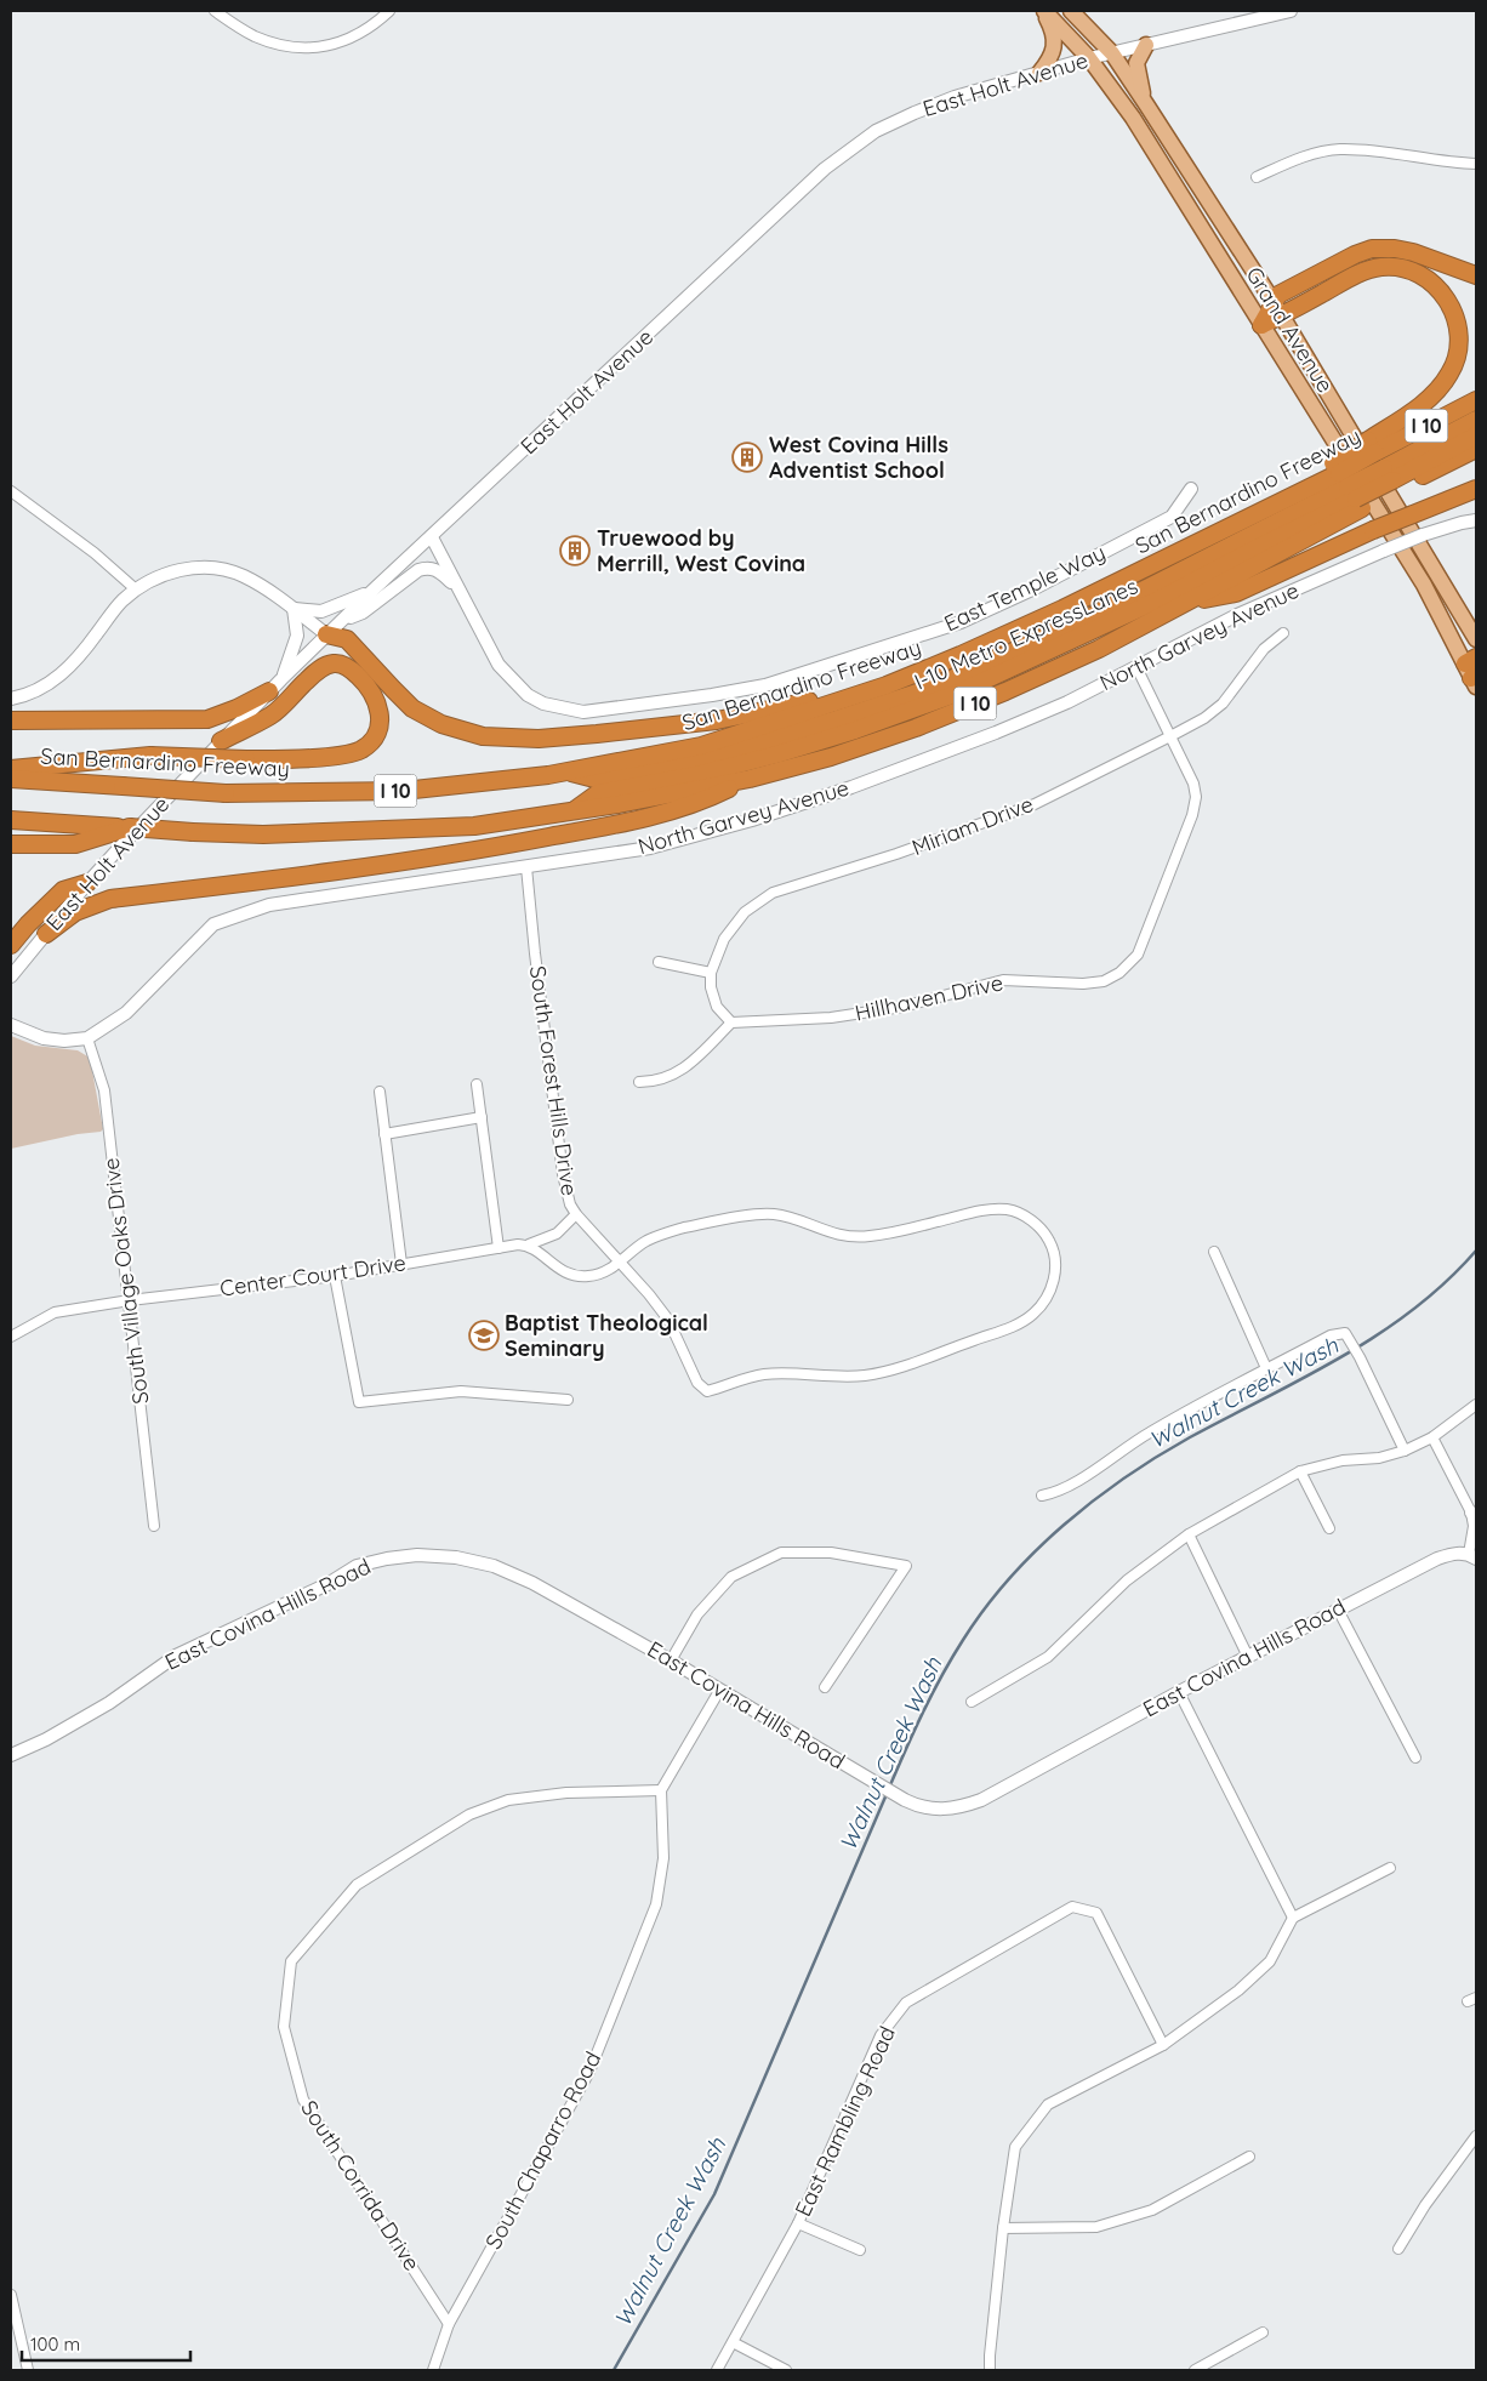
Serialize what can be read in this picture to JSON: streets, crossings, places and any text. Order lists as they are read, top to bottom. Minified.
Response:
{"streets":{"highway":["I 10","San Bernardino Freeway","I-10 Metro ExpressLanes"],"main road":["Grand Avenue"],"street":["East Holt Avenue","East Temple Way","North Garvey Avenue","Miriam Drive","Hillhaven Drive","South Forest Hills Drive","Center Court Drive","South Village Oaks Drive","East Covina Hills Road","East Rambling Road","South Chaparro Road","South Corrida Drive"]},"crossings":[["East Holt Avenue","Grand Avenue"],["East Holt Avenue","East Temple Way"],["I 10","San Bernardino Freeway"],["I 10","I-10 Metro ExpressLanes"],["San Bernardino Freeway","I-10 Metro ExpressLanes"],["North Garvey Avenue","Hillhaven Drive"],["North Garvey Avenue","South Forest Hills Drive"],["North Garvey Avenue","South Village Oaks Drive"],["Miriam Drive","Hillhaven Drive"],["South Forest Hills Drive","Center Court Drive"],["Center Court Drive","South Village Oaks Drive"],["South Chaparro Road","South Corrida Drive"]],"water":["Walnut Creek Wash"],"places":{"building":["West Covina Hills Adventist School","Truewood by Merrill, West Covina"],"school or university":["Baptist Theological Seminary"]},"scale_bar":"100 m"}
